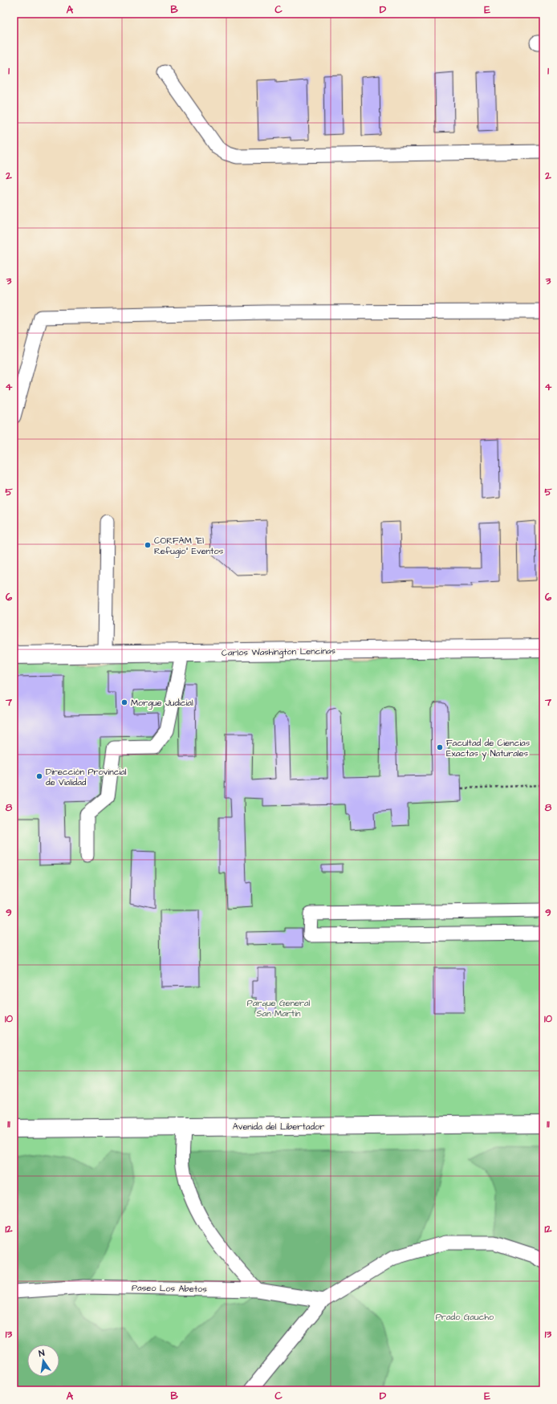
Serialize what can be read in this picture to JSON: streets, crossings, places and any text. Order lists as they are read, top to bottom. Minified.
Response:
{"streets":{"main road":["Carlos Washington Lencinas","Avenida del Libertador"],"street":["Paseo Los Abetos"]},"parks":["Parque General San Martín","Prado Gaucho"],"places":["CORFAM \"El Refugio\" Eventos","Morgue Judicial","Facultad de Ciencias Exactas y Naturales","Dirección Provincial de Vialidad"],"north":"top","grid":{"columns":["A","B","C","D","E"],"rows":["1","2","3","4","5","6","7","8","9","10","11","12","13"]}}
